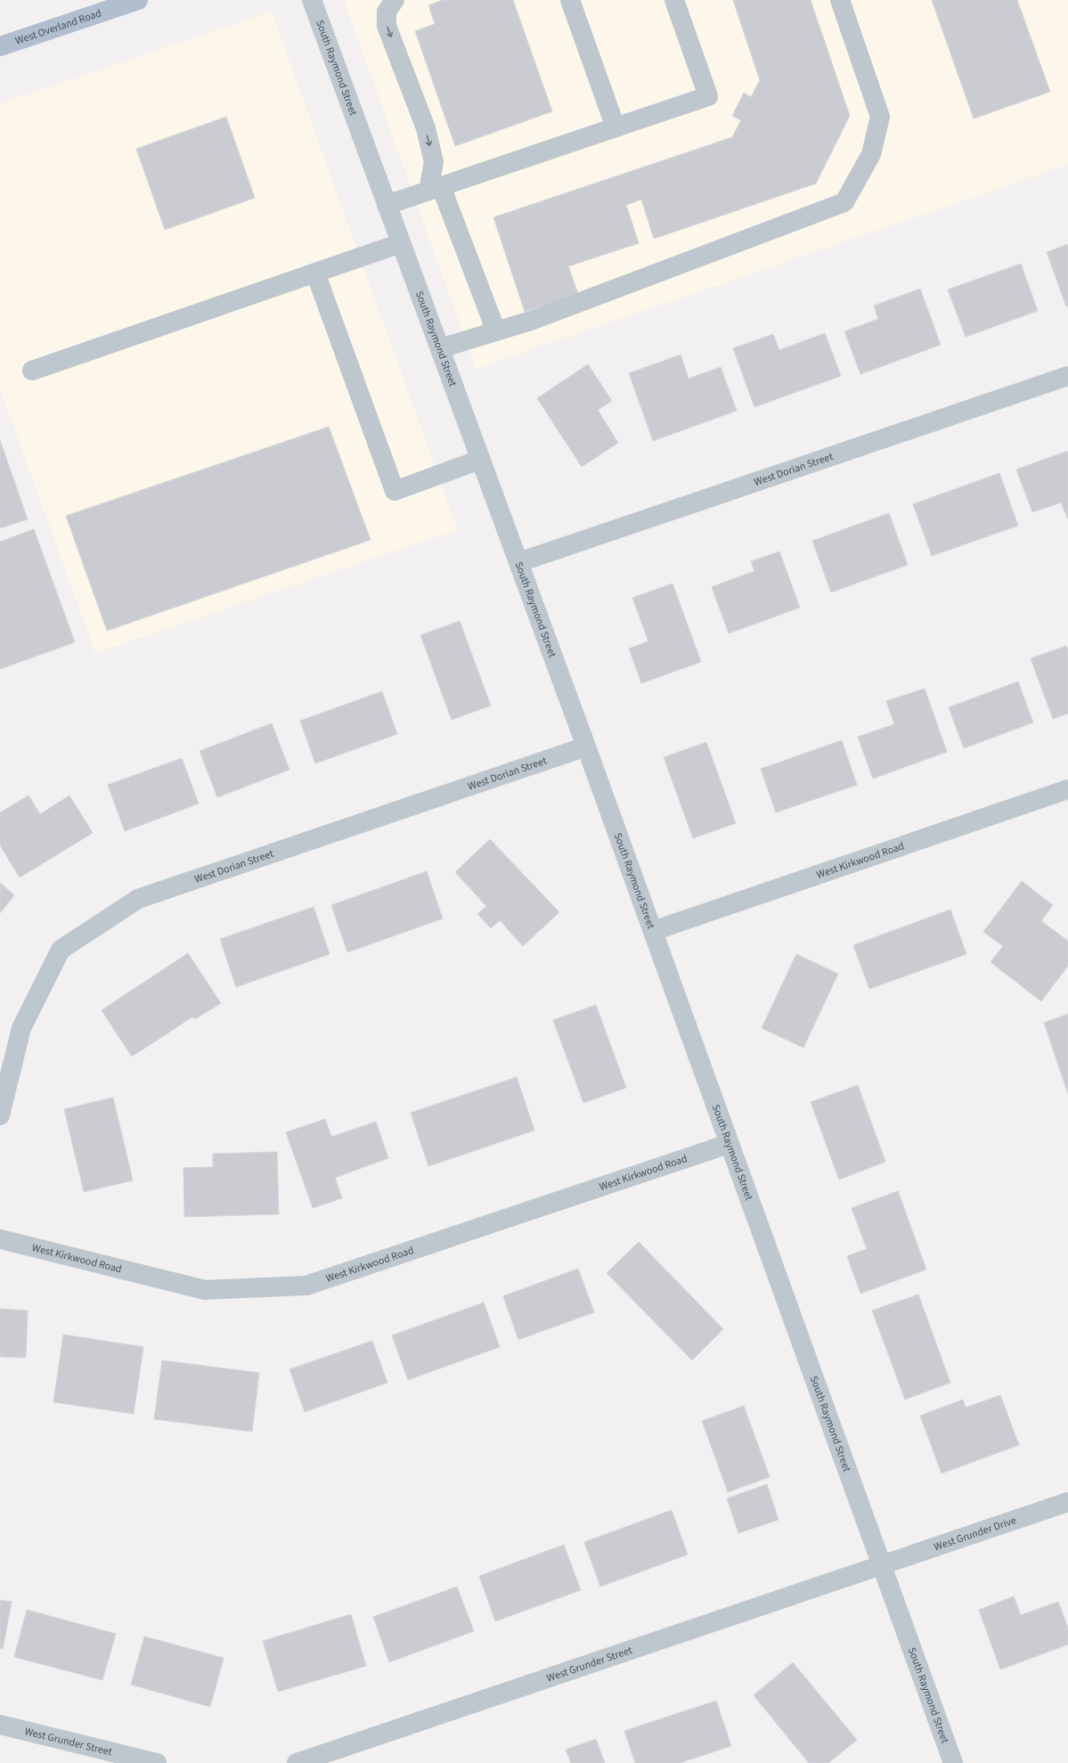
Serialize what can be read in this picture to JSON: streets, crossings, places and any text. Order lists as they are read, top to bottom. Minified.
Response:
{"streets":{"main road":["West Overland Road"],"street":["South Raymond Street","West Dorian Street","West Kirkwood Road","West Grunder Drive","West Grunder Street"]},"crossings":[["South Raymond Street","West Dorian Street"],["South Raymond Street","West Kirkwood Road"],["South Raymond Street","West Grunder Drive"],["South Raymond Street","West Grunder Street"],["West Grunder Drive","West Grunder Street"]]}
